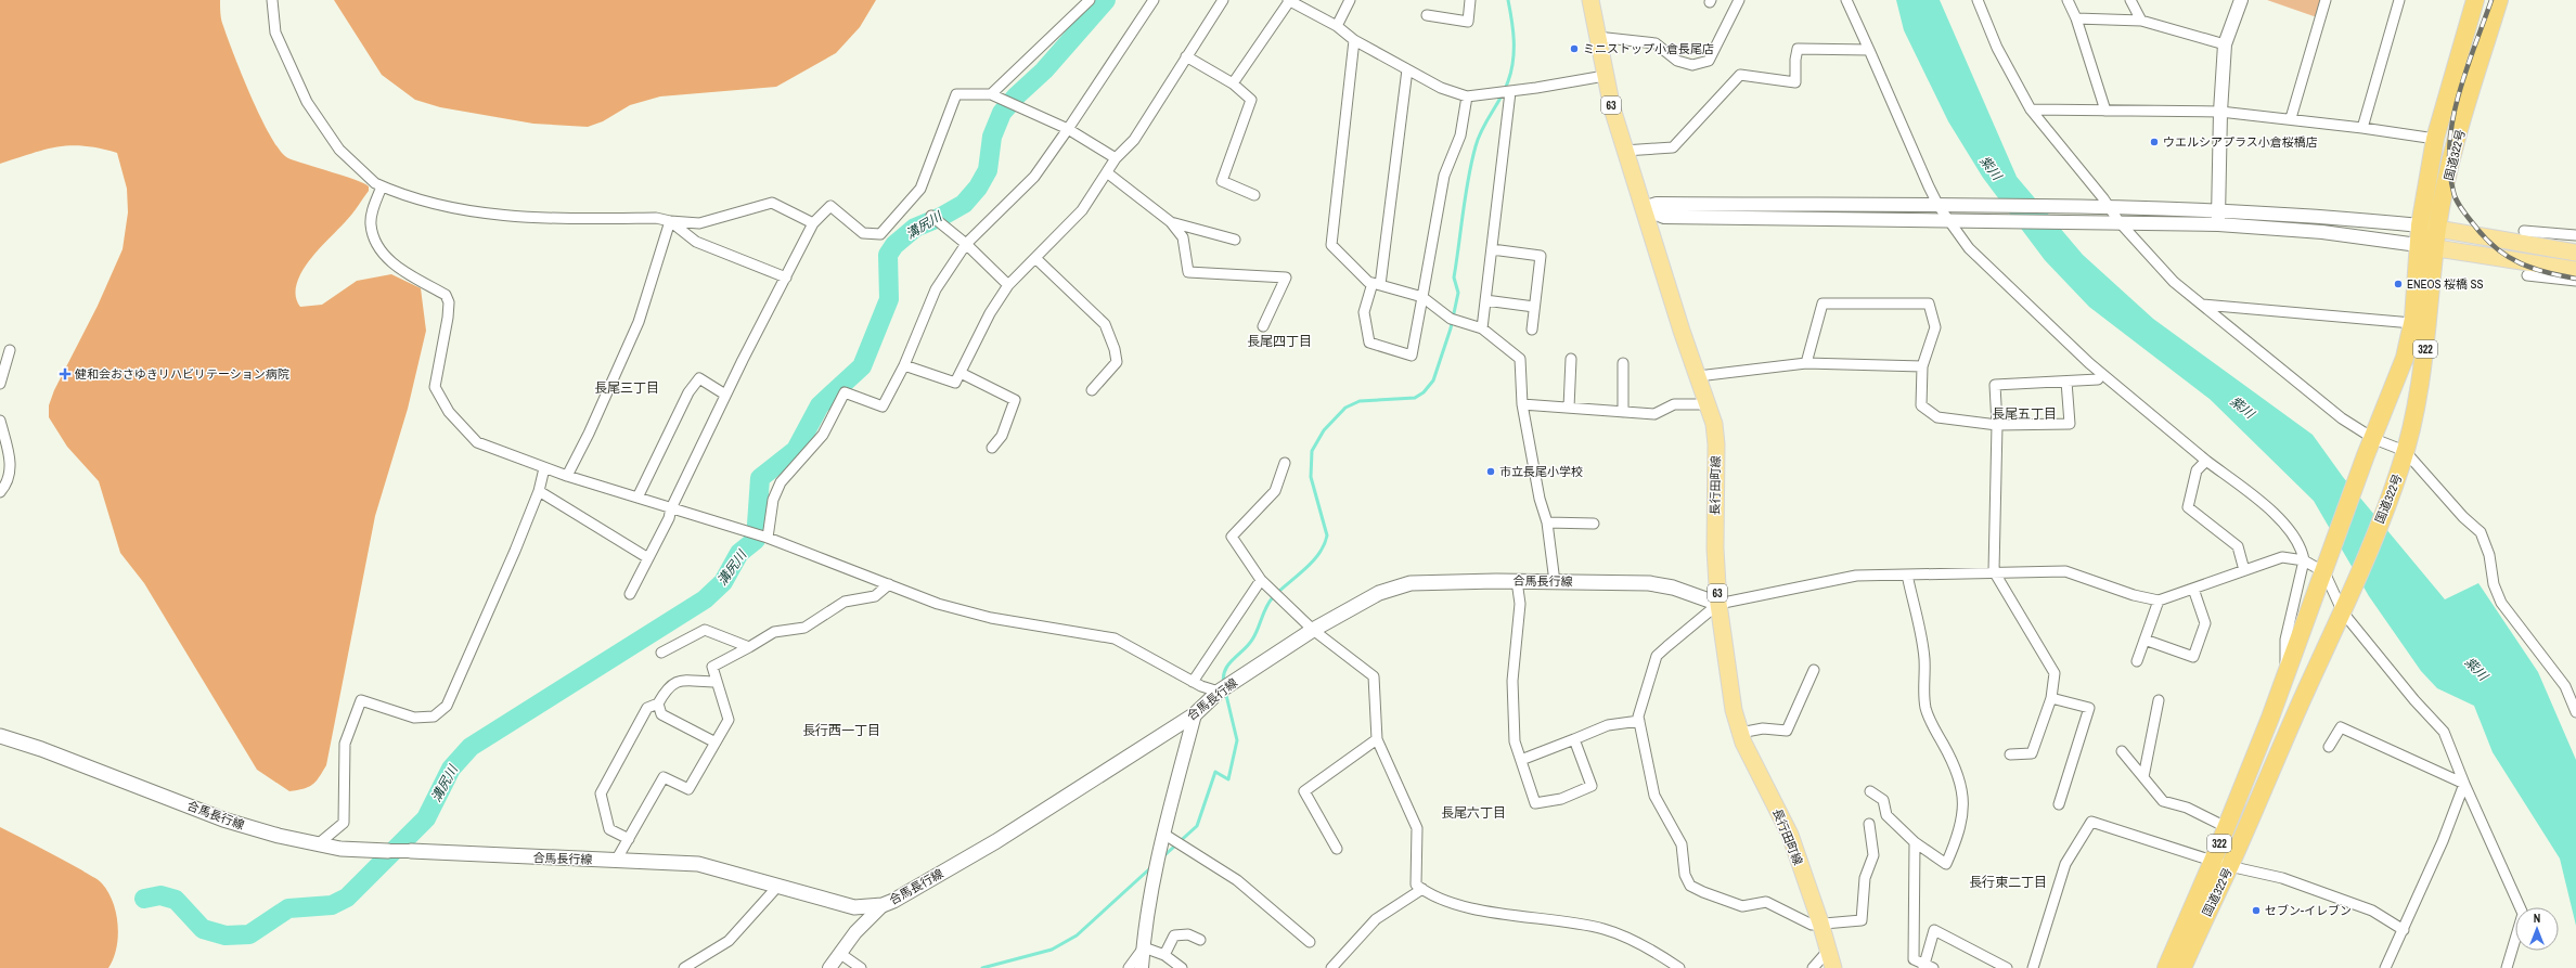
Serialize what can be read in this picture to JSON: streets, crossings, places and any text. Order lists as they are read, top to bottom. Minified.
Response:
{"streets":{"highway":["国道322号","322"],"main road":["63","長行田町線","合馬長行線"]},"crossings":[["長行田町線","合馬長行線"]],"districts":["長尾四丁目","長尾三丁目","長尾五丁目","長行西一丁目","長尾六丁目","長行東二丁目"],"water":["紫川","溝尻川"],"places":{"other":["ミニストップ小倉長尾店","ウエルシアプラス小倉桜橋店","ENEOS 桜橋 SS","市立長尾小学校","セブン-イレブン"],"health":["健和会おさゆきリハビリテーション病院"]},"north":"top"}
